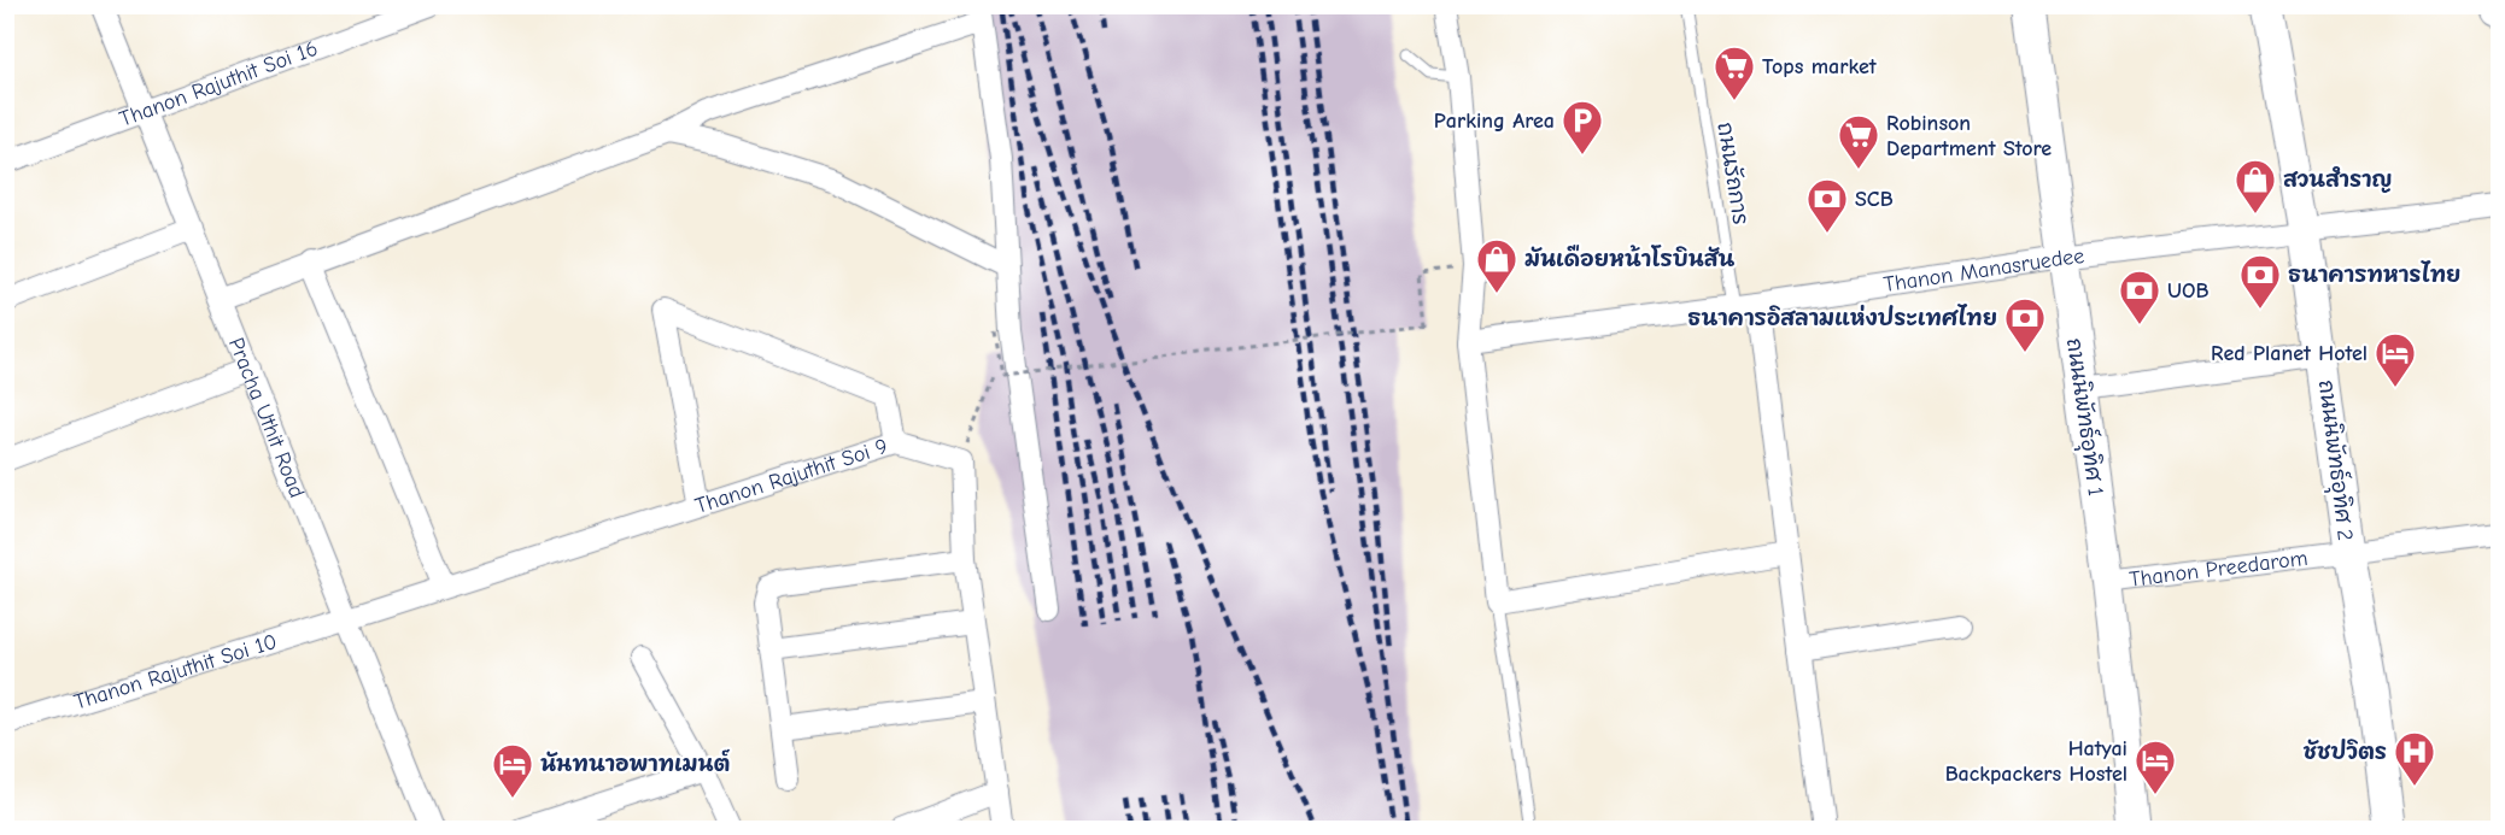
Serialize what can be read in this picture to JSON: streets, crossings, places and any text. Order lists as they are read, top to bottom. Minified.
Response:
{"streets":{"street":["Thanon Rajuthit Soi 16","Thanon Manasruedee","Pracha Uthit Road","ถนนนิพัทธ์อุทิศ 1","ถนนนิพัทธ์อุทิศ 2","Thanon Rajuthit Soi 9","Thanon Preedarom","Thanon Rajuthit Soi 10"],"lane":["ถนนรัถการ"]},"crossings":[["Thanon Rajuthit Soi 16","Pracha Uthit Road"],["ถนนรัถการ","Thanon Manasruedee"],["Thanon Manasruedee","ถนนนิพัทธ์อุทิศ 1"],["Thanon Manasruedee","ถนนนิพัทธ์อุทิศ 2"],["Pracha Uthit Road","Thanon Rajuthit Soi 9"],["Pracha Uthit Road","Thanon Rajuthit Soi 10"],["ถนนนิพัทธ์อุทิศ 1","Thanon Preedarom"],["ถนนนิพัทธ์อุทิศ 2","Thanon Preedarom"],["Thanon Rajuthit Soi 9","Thanon Rajuthit Soi 10"]],"places":{"supermarket":["Tops market","Robinson Department Store"],"parking":["Parking Area"],"shop":["สวนสำราญ","มันเดือยหน้าโรบินสัน"],"bank":["SCB","ธนาคารทหารไทย","UOB","ธนาคารอิสลามแห่งประเทศไทย"],"hotel":["Red Planet Hotel","Hatyai Backpackers Hostel","นันทนาอพาทเมนต์"],"hospital":["ชัชปวิตร"]}}
